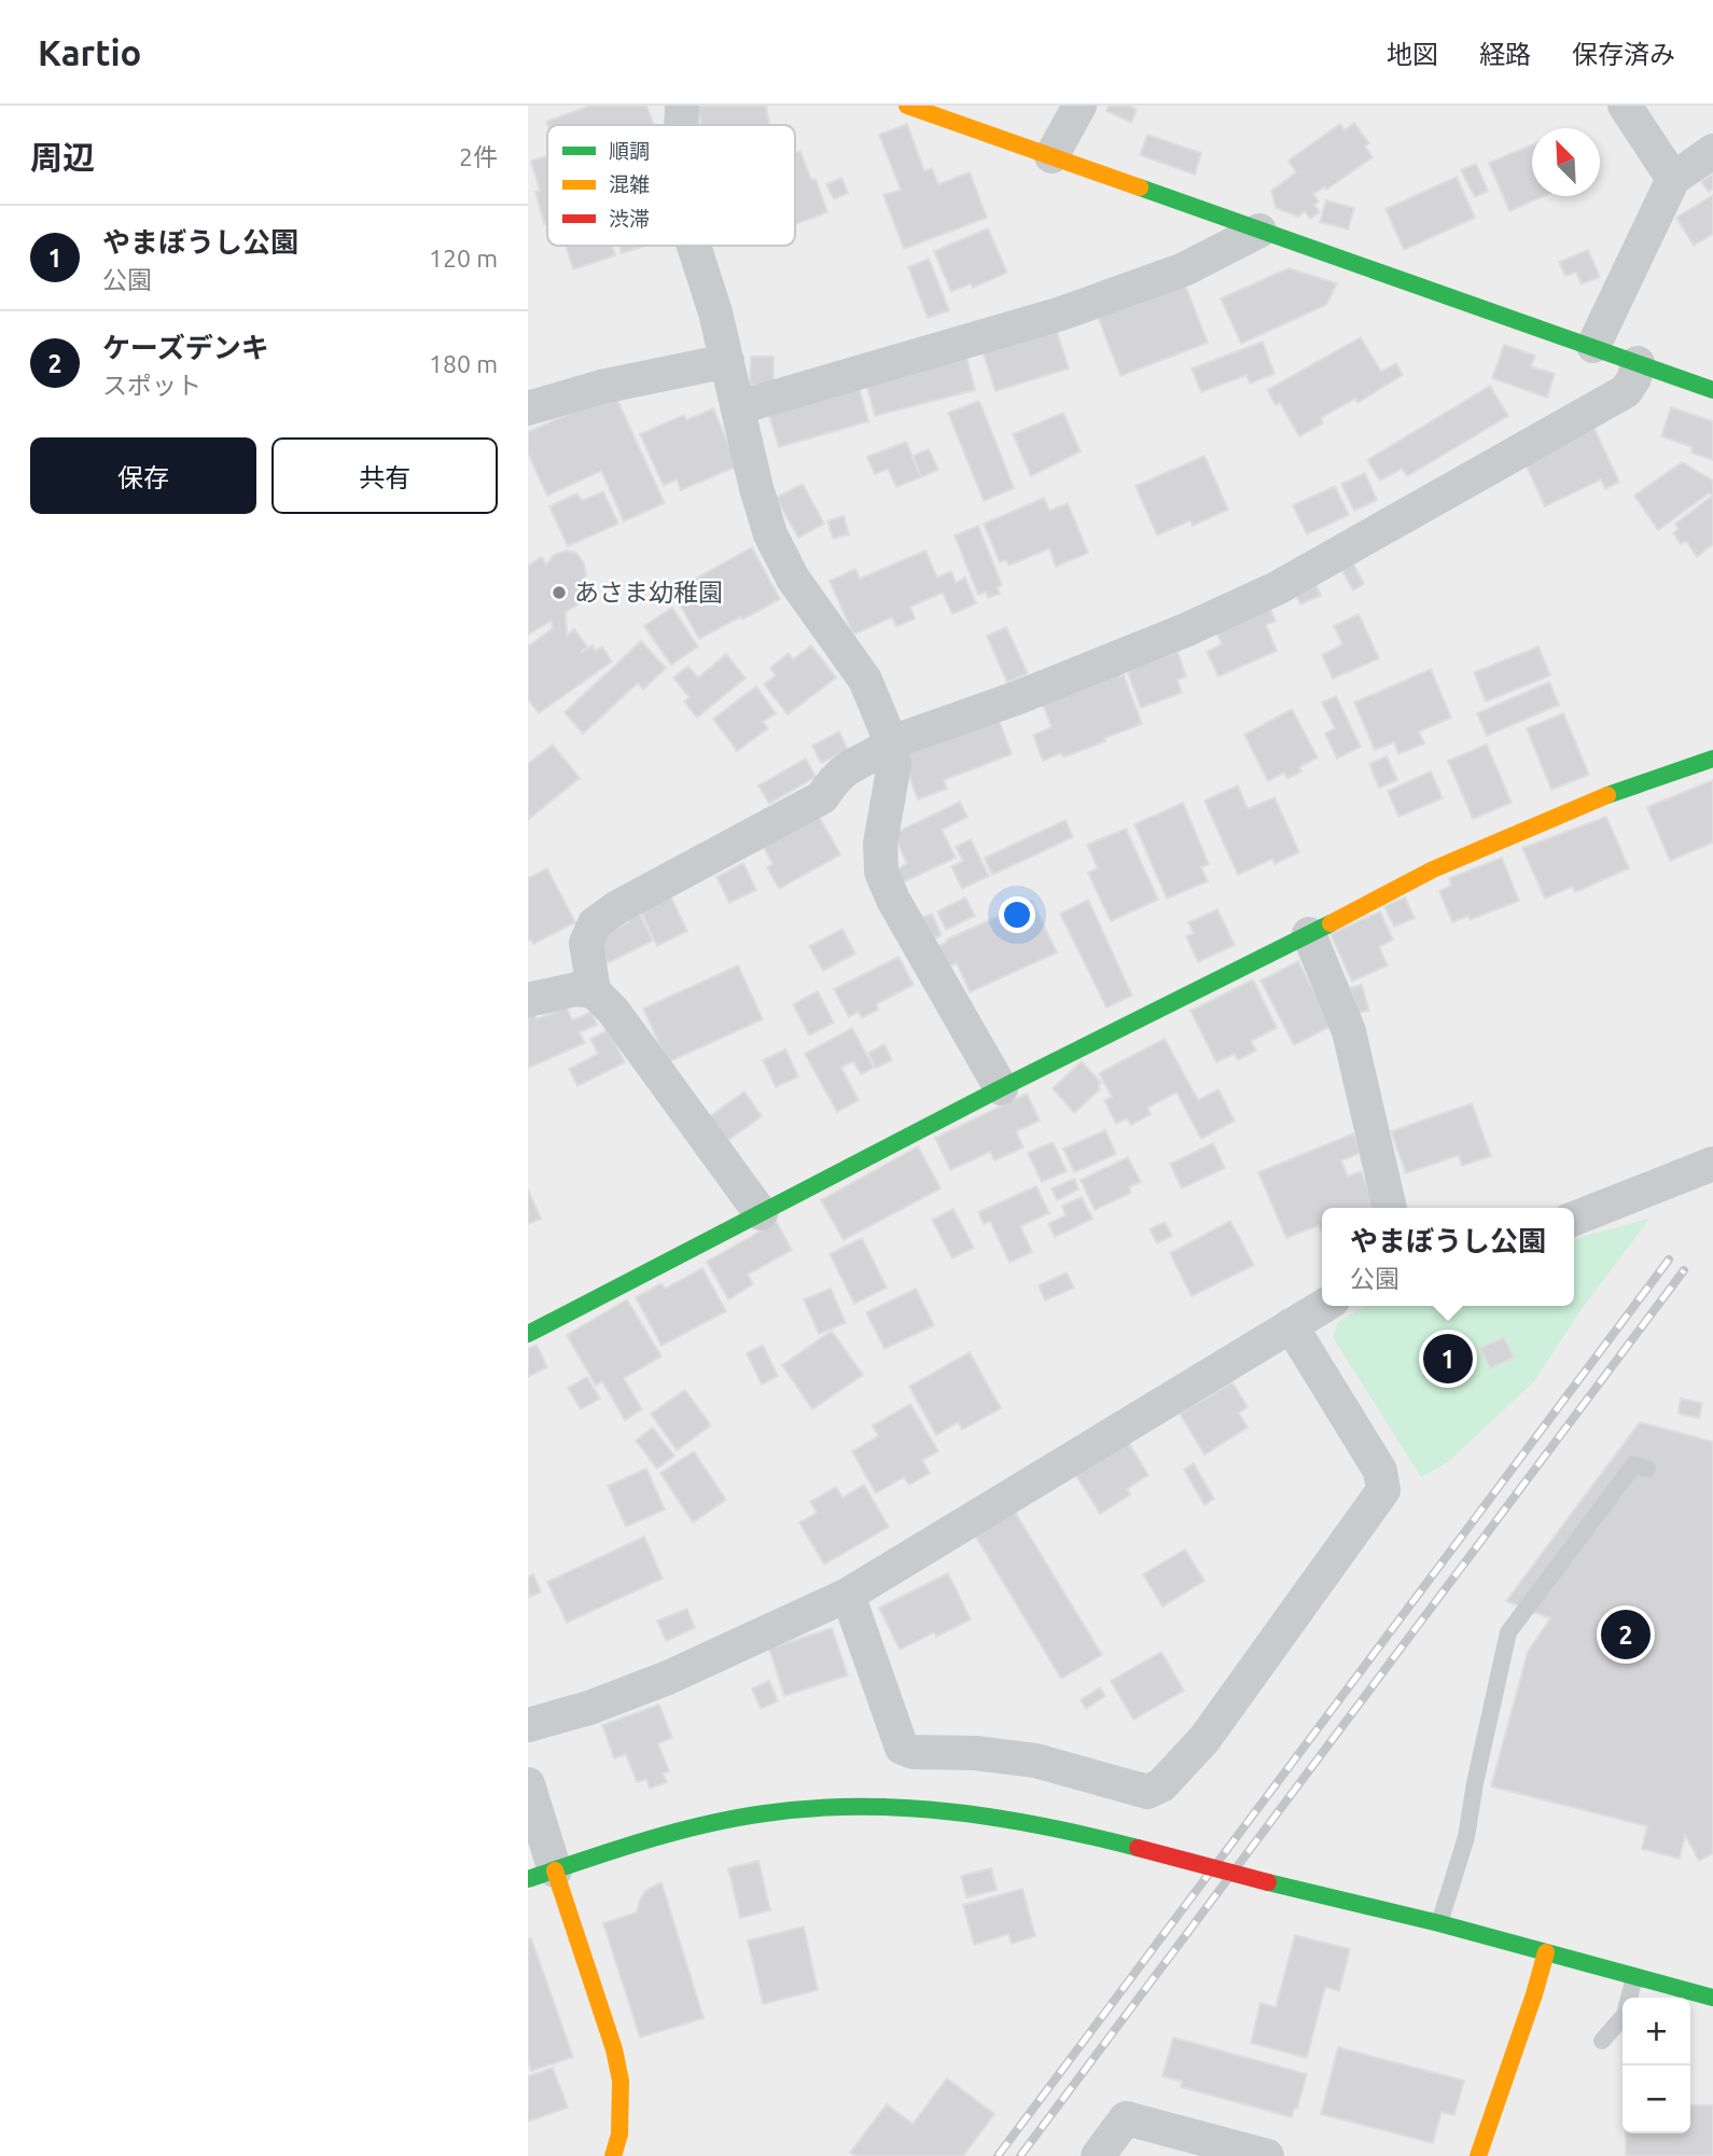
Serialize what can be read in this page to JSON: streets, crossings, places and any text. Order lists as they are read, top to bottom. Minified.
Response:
{"places":["あさま幼稚園"],"legend":["順調","混雑","渋滞"],"north":"top left","page":{"header":"Kartio","nav":["地図","経路","保存済み"],"heading":["周辺","2件"],"list":[{"mark":"1","name":"やまぼうし公園","note":"公園","value":"120 m"},{"mark":"2","name":"ケーズデンキ","note":"スポット","value":"180 m"}],"buttons":["保存","共有"],"popup":["やまぼうし公園","公園"],"pins":["1","2"],"map_buttons":["+","−"]}}
